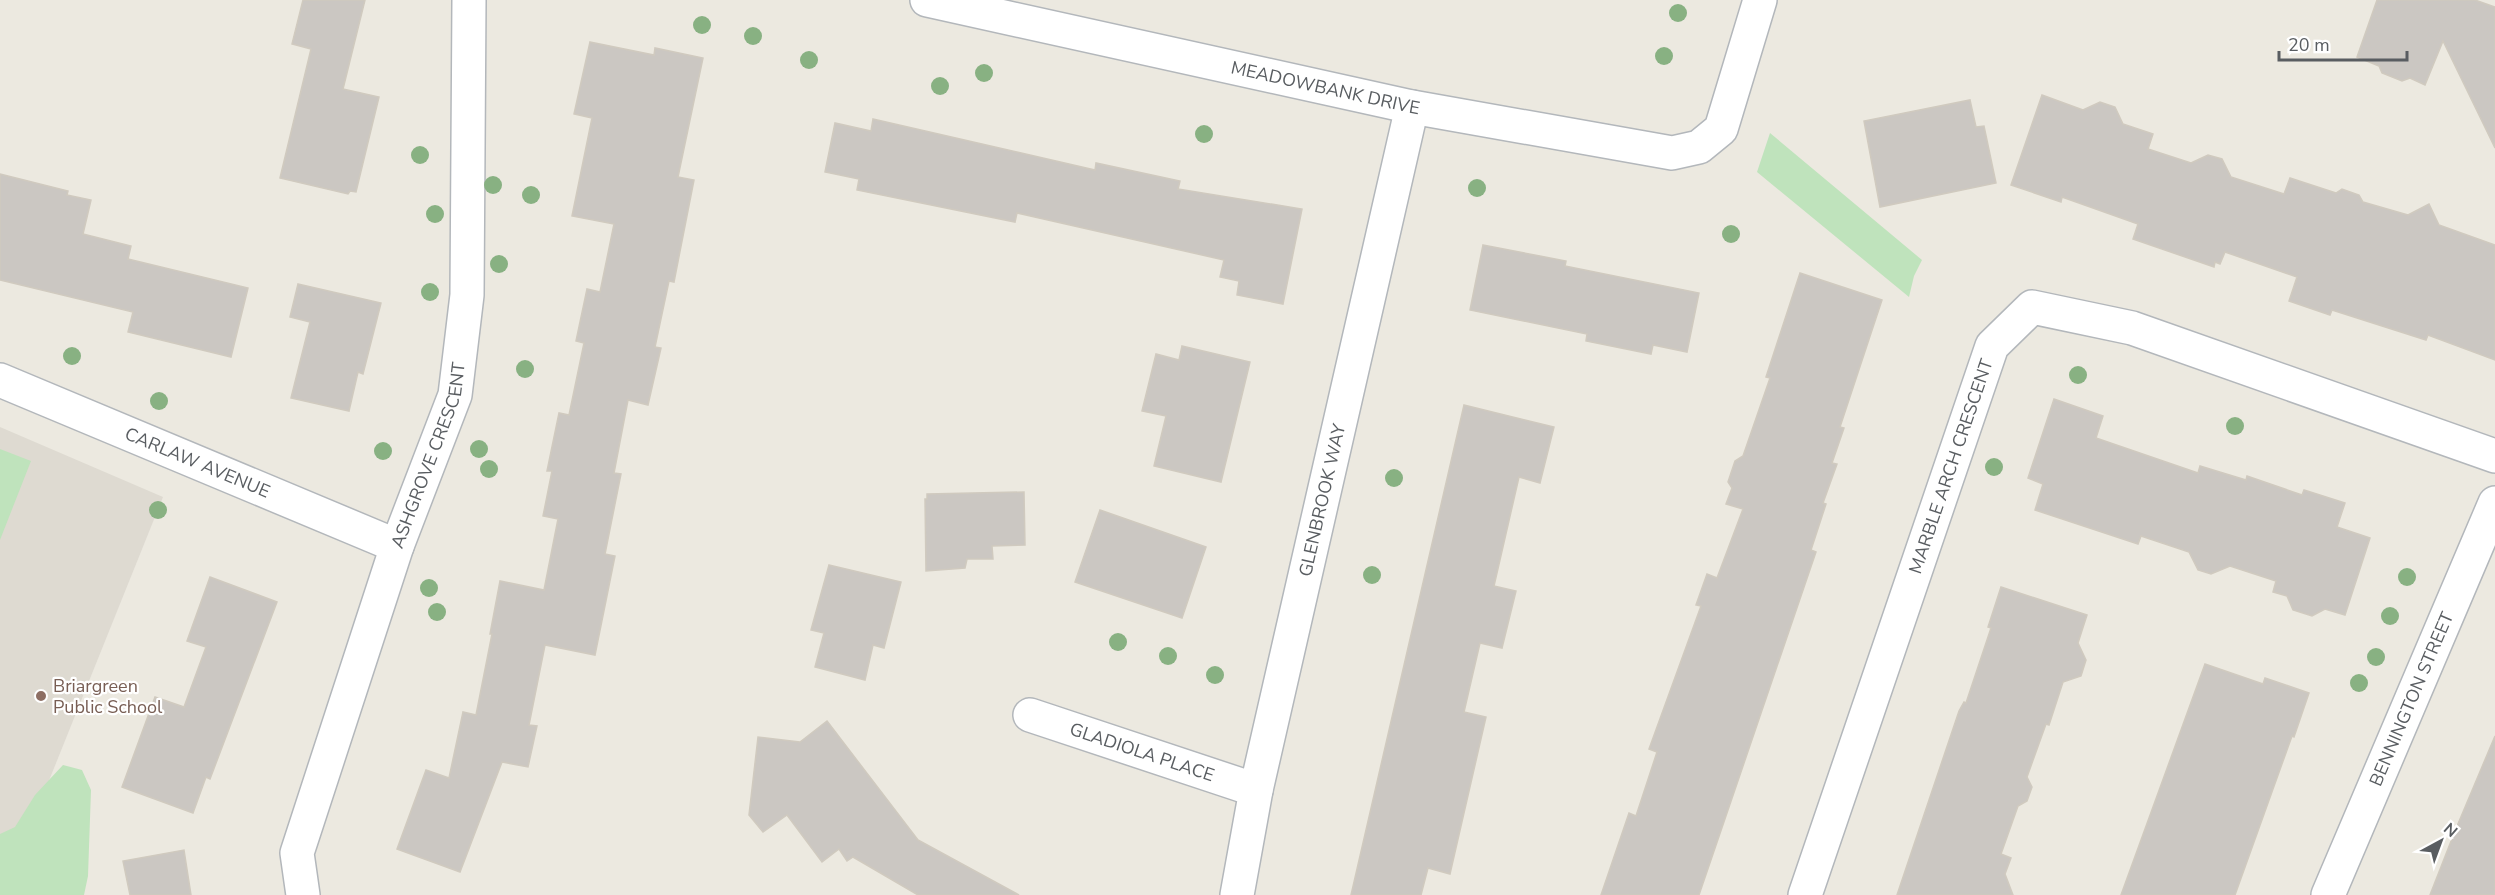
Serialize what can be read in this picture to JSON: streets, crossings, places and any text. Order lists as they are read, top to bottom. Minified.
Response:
{"streets":{"street":["MEADOWBANK DRIVE","ASHGROVE CRESCENT","CARLAW AVENUE","MARBLE ARCH CRESCENT","GLENBROOK WAY","BENNINGTON STREET","GLADIOLA PLACE"]},"crossings":[["MEADOWBANK DRIVE","GLENBROOK WAY"],["ASHGROVE CRESCENT","CARLAW AVENUE"],["GLENBROOK WAY","GLADIOLA PLACE"]],"places":["Briargreen Public School"],"scale_bar":"20 m","north":"top right"}
